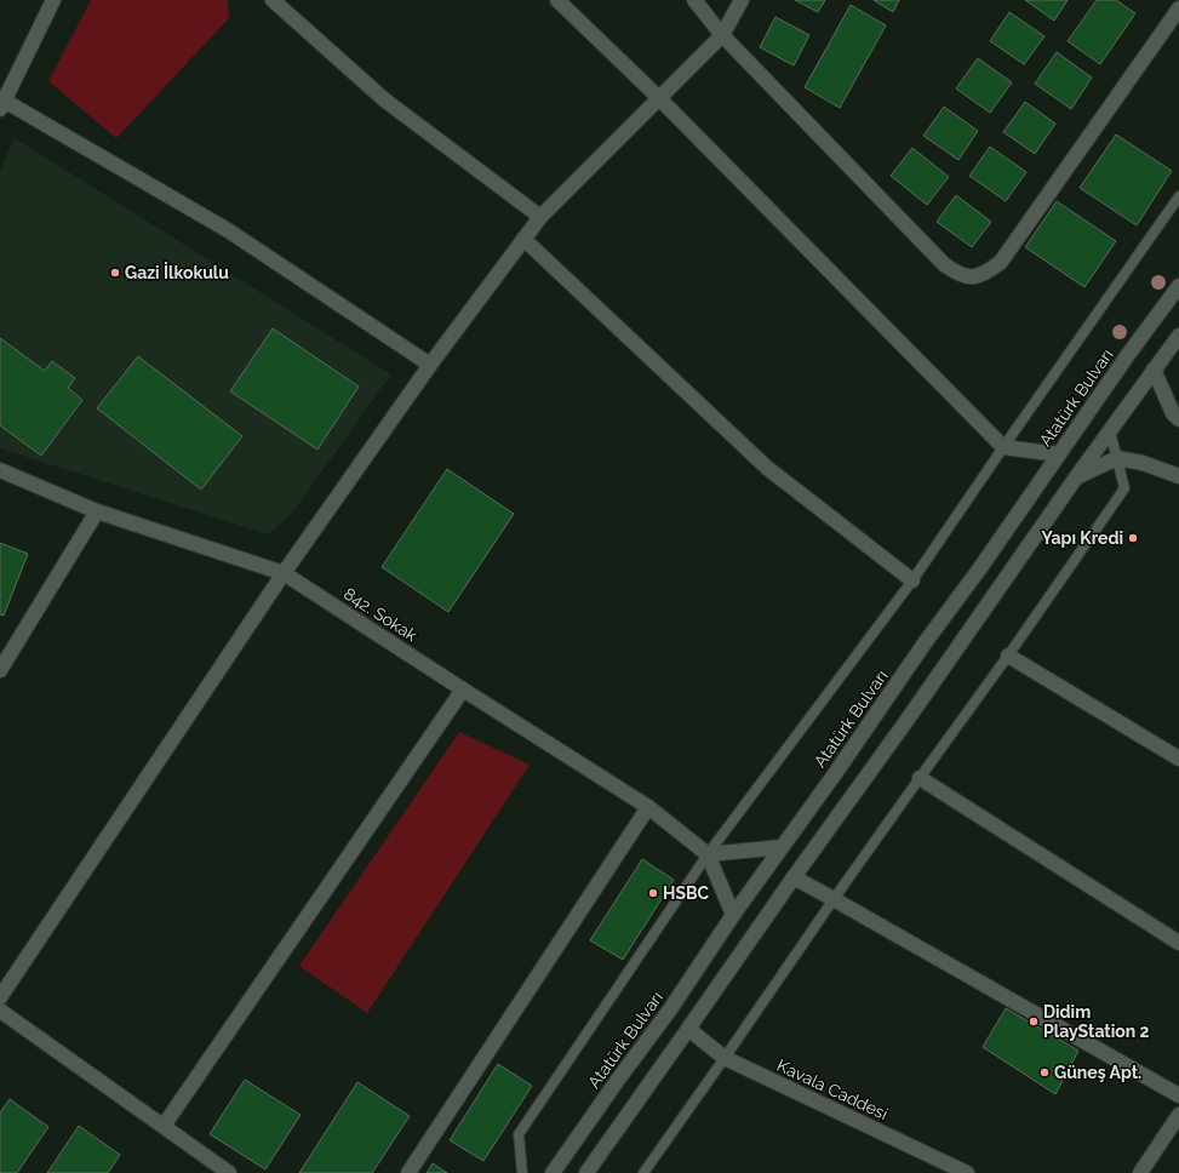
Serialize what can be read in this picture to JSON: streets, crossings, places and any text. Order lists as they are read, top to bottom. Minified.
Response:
{"streets":{"street":["Atatürk Bulvarı","842. Sokak","Kavala Caddesi"]},"places":["Gazi İlkokulu","Yapı Kredi","HSBC","Didim PlayStation 2","Güneş Apt."]}
